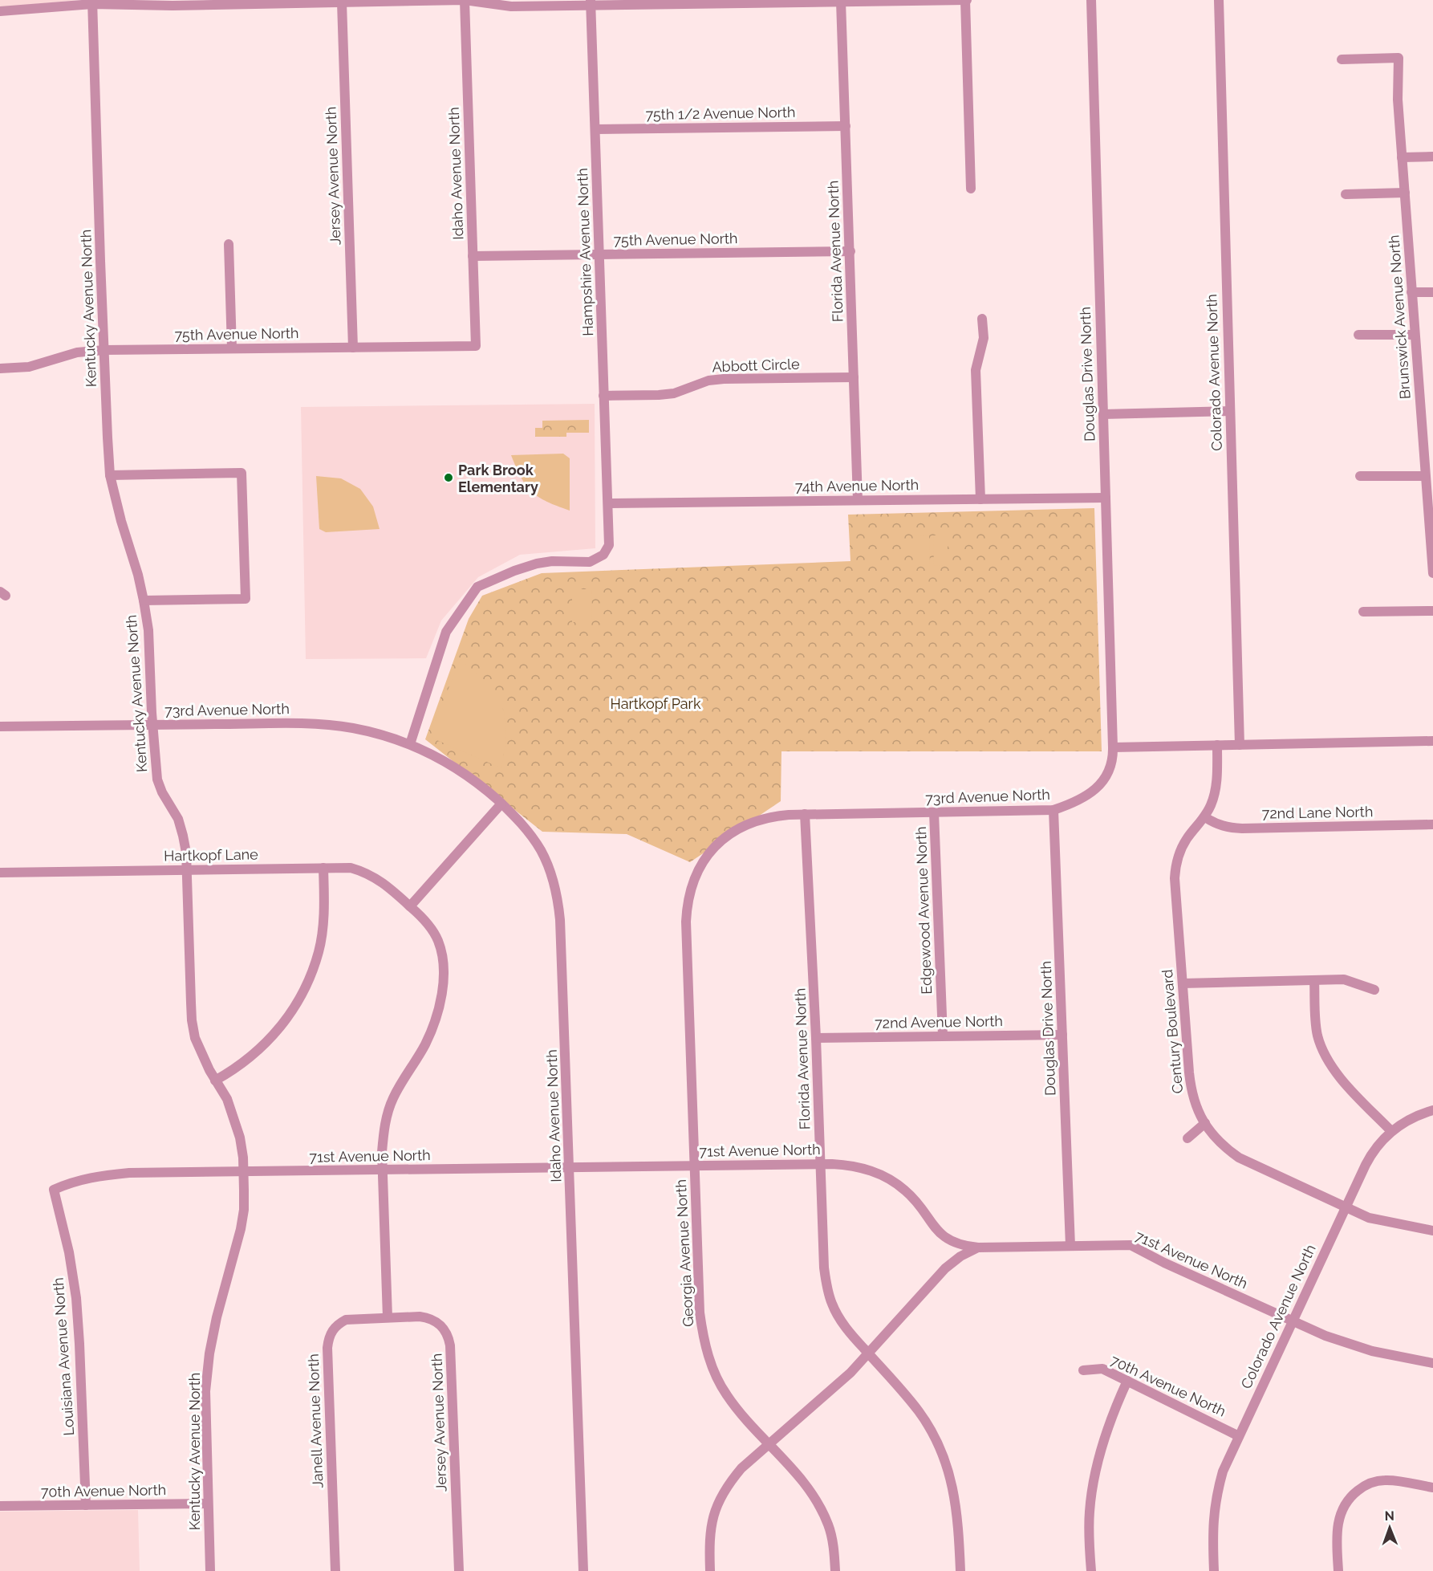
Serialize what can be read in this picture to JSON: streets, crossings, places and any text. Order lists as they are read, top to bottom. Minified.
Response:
{"streets":{"street":["75th 1/2 Avenue North","Idaho Avenue North","Jersey Avenue North","75th Avenue North","Florida Avenue North","Hampshire Avenue North","Kentucky Avenue North","Brunswick Avenue North","Abbott Circle","Colorado Avenue North","Douglas Drive North","74th Avenue North","73rd Avenue North","72nd Lane North","Hartkopf Lane","Edgewood Avenue North","72nd Avenue North","Century Boulevard","71st Avenue North","Georgia Avenue North","Louisiana Avenue North","70th Avenue North","Janell Avenue North"]},"crossings":[["75th 1/2 Avenue North","Florida Avenue North"],["75th 1/2 Avenue North","Hampshire Avenue North"],["Idaho Avenue North","75th Avenue North"],["Idaho Avenue North","73rd Avenue North"],["Idaho Avenue North","71st Avenue North"],["Jersey Avenue North","75th Avenue North"],["Jersey Avenue North","Janell Avenue North"],["75th Avenue North","Florida Avenue North"],["75th Avenue North","Hampshire Avenue North"],["75th Avenue North","Kentucky Avenue North"],["Florida Avenue North","Abbott Circle"],["Florida Avenue North","74th Avenue North"],["Florida Avenue North","73rd Avenue North"],["Florida Avenue North","72nd Avenue North"],["Florida Avenue North","71st Avenue North"],["Hampshire Avenue North","Abbott Circle"],["Hampshire Avenue North","74th Avenue North"],["Kentucky Avenue North","73rd Avenue North"],["Kentucky Avenue North","Hartkopf Lane"],["Kentucky Avenue North","71st Avenue North"],["Kentucky Avenue North","70th Avenue North"],["Colorado Avenue North","Century Boulevard"],["Colorado Avenue North","71st Avenue North"],["Colorado Avenue North","70th Avenue North"],["Douglas Drive North","74th Avenue North"],["Douglas Drive North","73rd Avenue North"],["Douglas Drive North","72nd Avenue North"],["Douglas Drive North","71st Avenue North"],["73rd Avenue North","Edgewood Avenue North"],["73rd Avenue North","Georgia Avenue North"],["72nd Lane North","Century Boulevard"],["Edgewood Avenue North","72nd Avenue North"],["71st Avenue North","Georgia Avenue North"],["71st Avenue North","Louisiana Avenue North"],["Louisiana Avenue North","70th Avenue North"]],"parks":["Hartkopf Park"],"places":["Park Brook Elementary"],"north":"top"}
